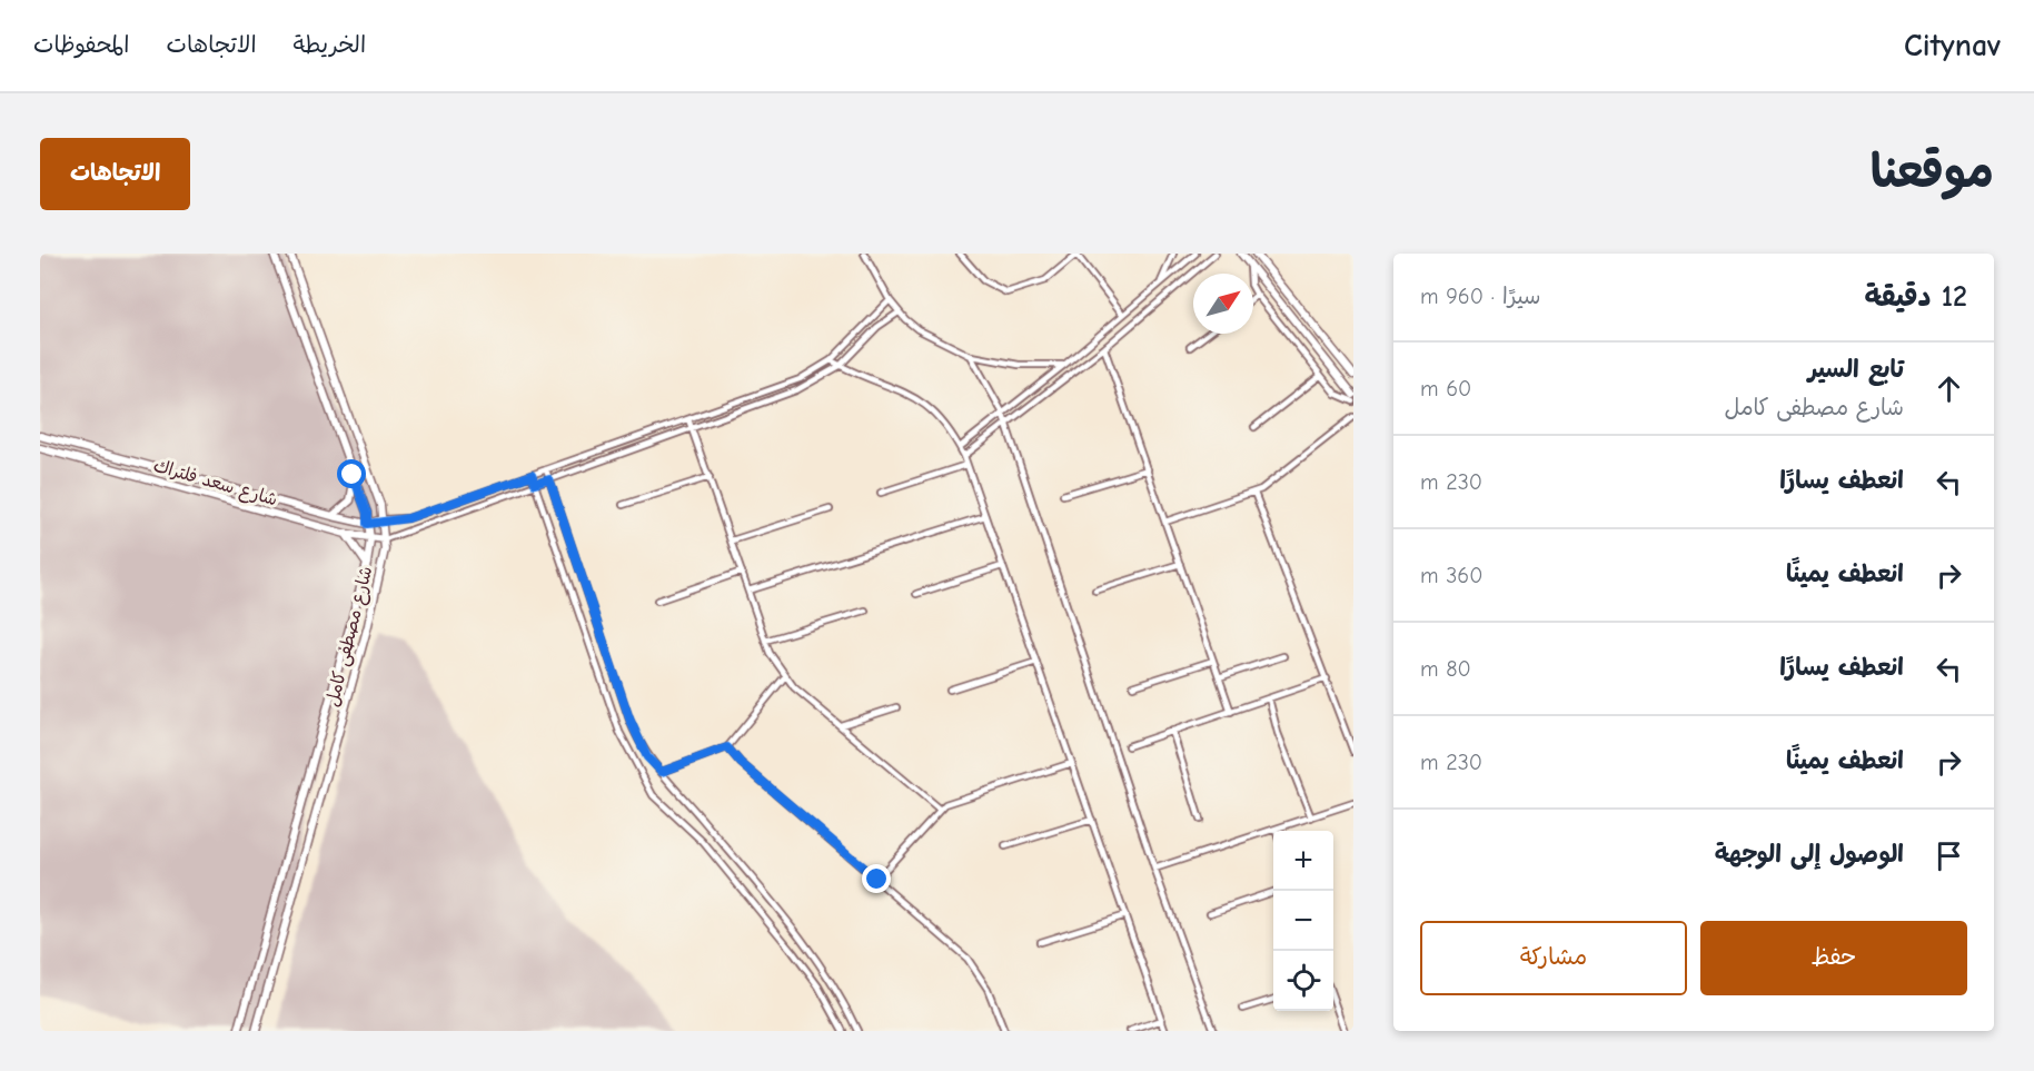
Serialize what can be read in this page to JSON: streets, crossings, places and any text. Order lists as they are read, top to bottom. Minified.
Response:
{"streets":{"street":["شارع سعد فلتراك","شارع مصطفى كامل"]},"crossings":[["شارع سعد فلتراك","شارع مصطفى كامل"]],"north":"top right","page":{"header":"Citynav","nav":["الخريطة","الاتجاهات","المحفوظات"],"title":"موقعنا","buttons":["الاتجاهات",["حفظ","مشاركة"]],"heading":["12 دقيقة","سيرًا · 960 m"],"list":[["تابع السير","شارع مصطفى كامل","60 m"],["انعطف يسارًا","230 m"],["انعطف يمينًا","360 m"],["انعطف يسارًا","80 m"],["انعطف يمينًا","230 m"],"الوصول إلى الوجهة"],"map_buttons":["+","−"]}}
